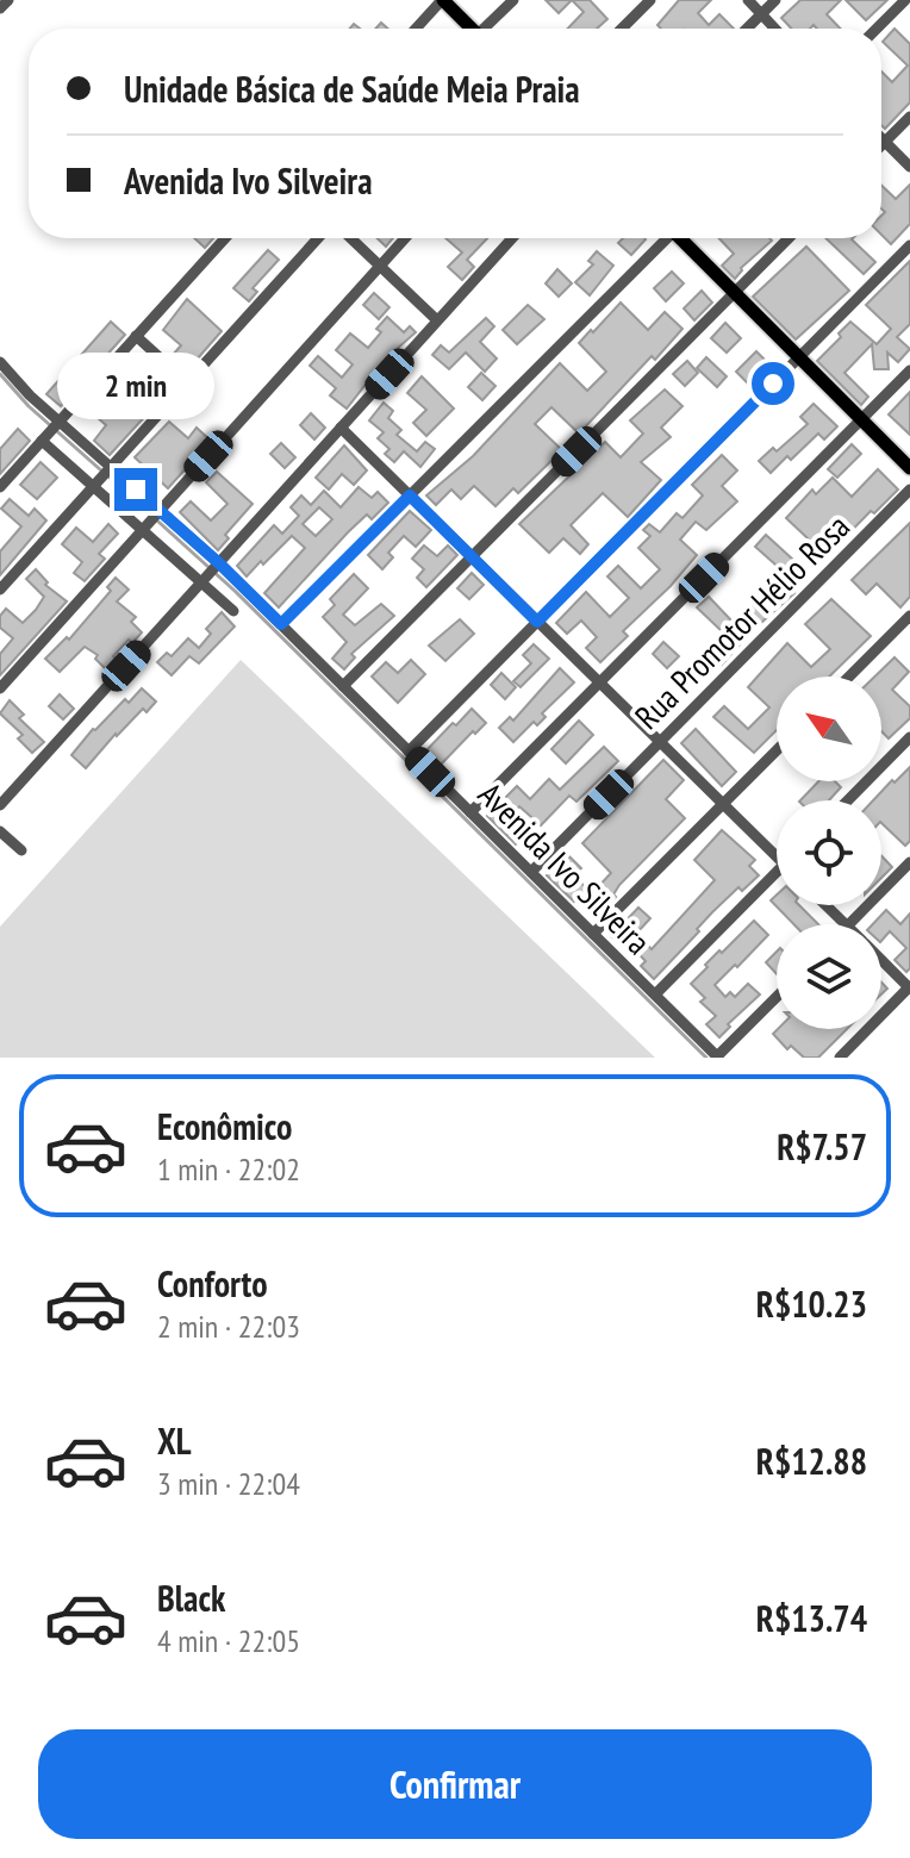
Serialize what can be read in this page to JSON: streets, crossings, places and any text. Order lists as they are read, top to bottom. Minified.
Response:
{"streets":{"street":["Rua Promotor Hélio Rosa","Avenida Ivo Silveira"]},"crossings":[["Rua Promotor Hélio Rosa","Avenida Ivo Silveira"]],"north":"top left","page":{"banner":["Unidade Básica de Saúde Meia Praia","Avenida Ivo Silveira"],"bubble":"2 min","list":[{"name":"Econômico","note":"1 min · 22:02","value":"R$7.57"},{"name":"Conforto","note":"2 min · 22:03","value":"R$10.23"},{"name":"XL","note":"3 min · 22:04","value":"R$12.88"},{"name":"Black","note":"4 min · 22:05","value":"R$13.74"}],"buttons":"Confirmar"}}
